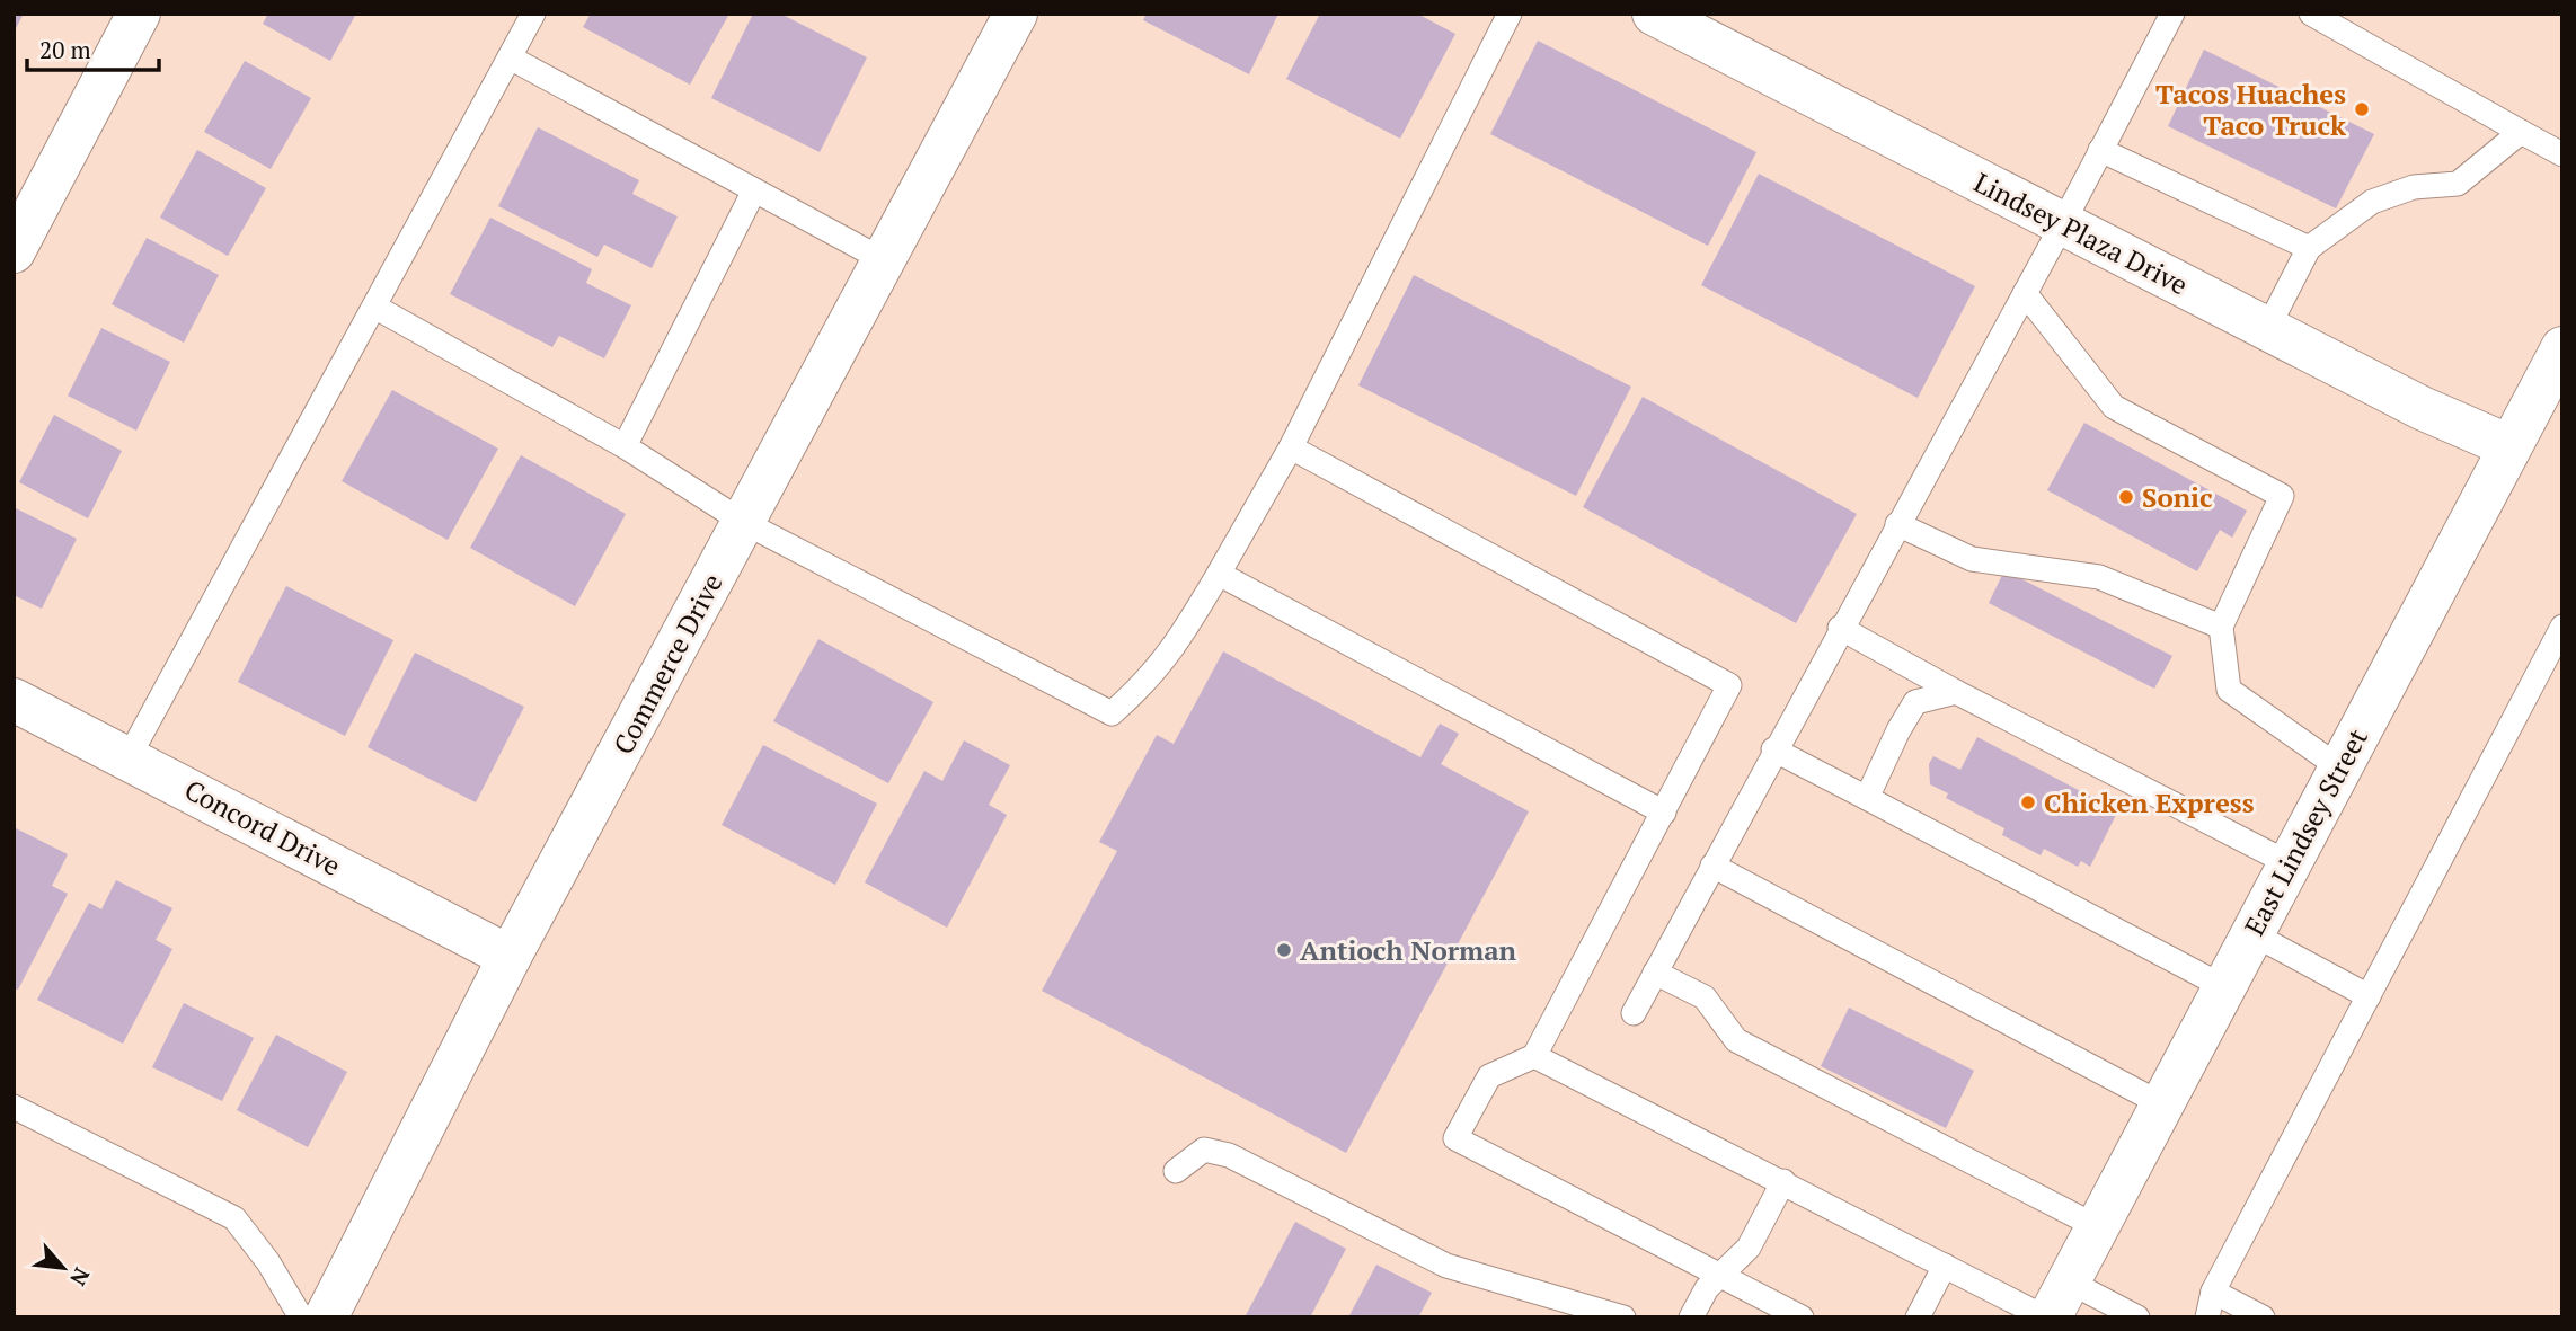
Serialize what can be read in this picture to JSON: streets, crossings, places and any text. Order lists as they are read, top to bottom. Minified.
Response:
{"streets":{"street":["Lindsey Plaza Drive","Commerce Drive","Concord Drive","East Lindsey Street"]},"crossings":[["Lindsey Plaza Drive","East Lindsey Street"],["Commerce Drive","Concord Drive"]],"places":["Tacos Huaches Taco Truck","Sonic","Chicken Express","Antioch Norman"],"scale_bar":"20 m","north":"bottom right"}
